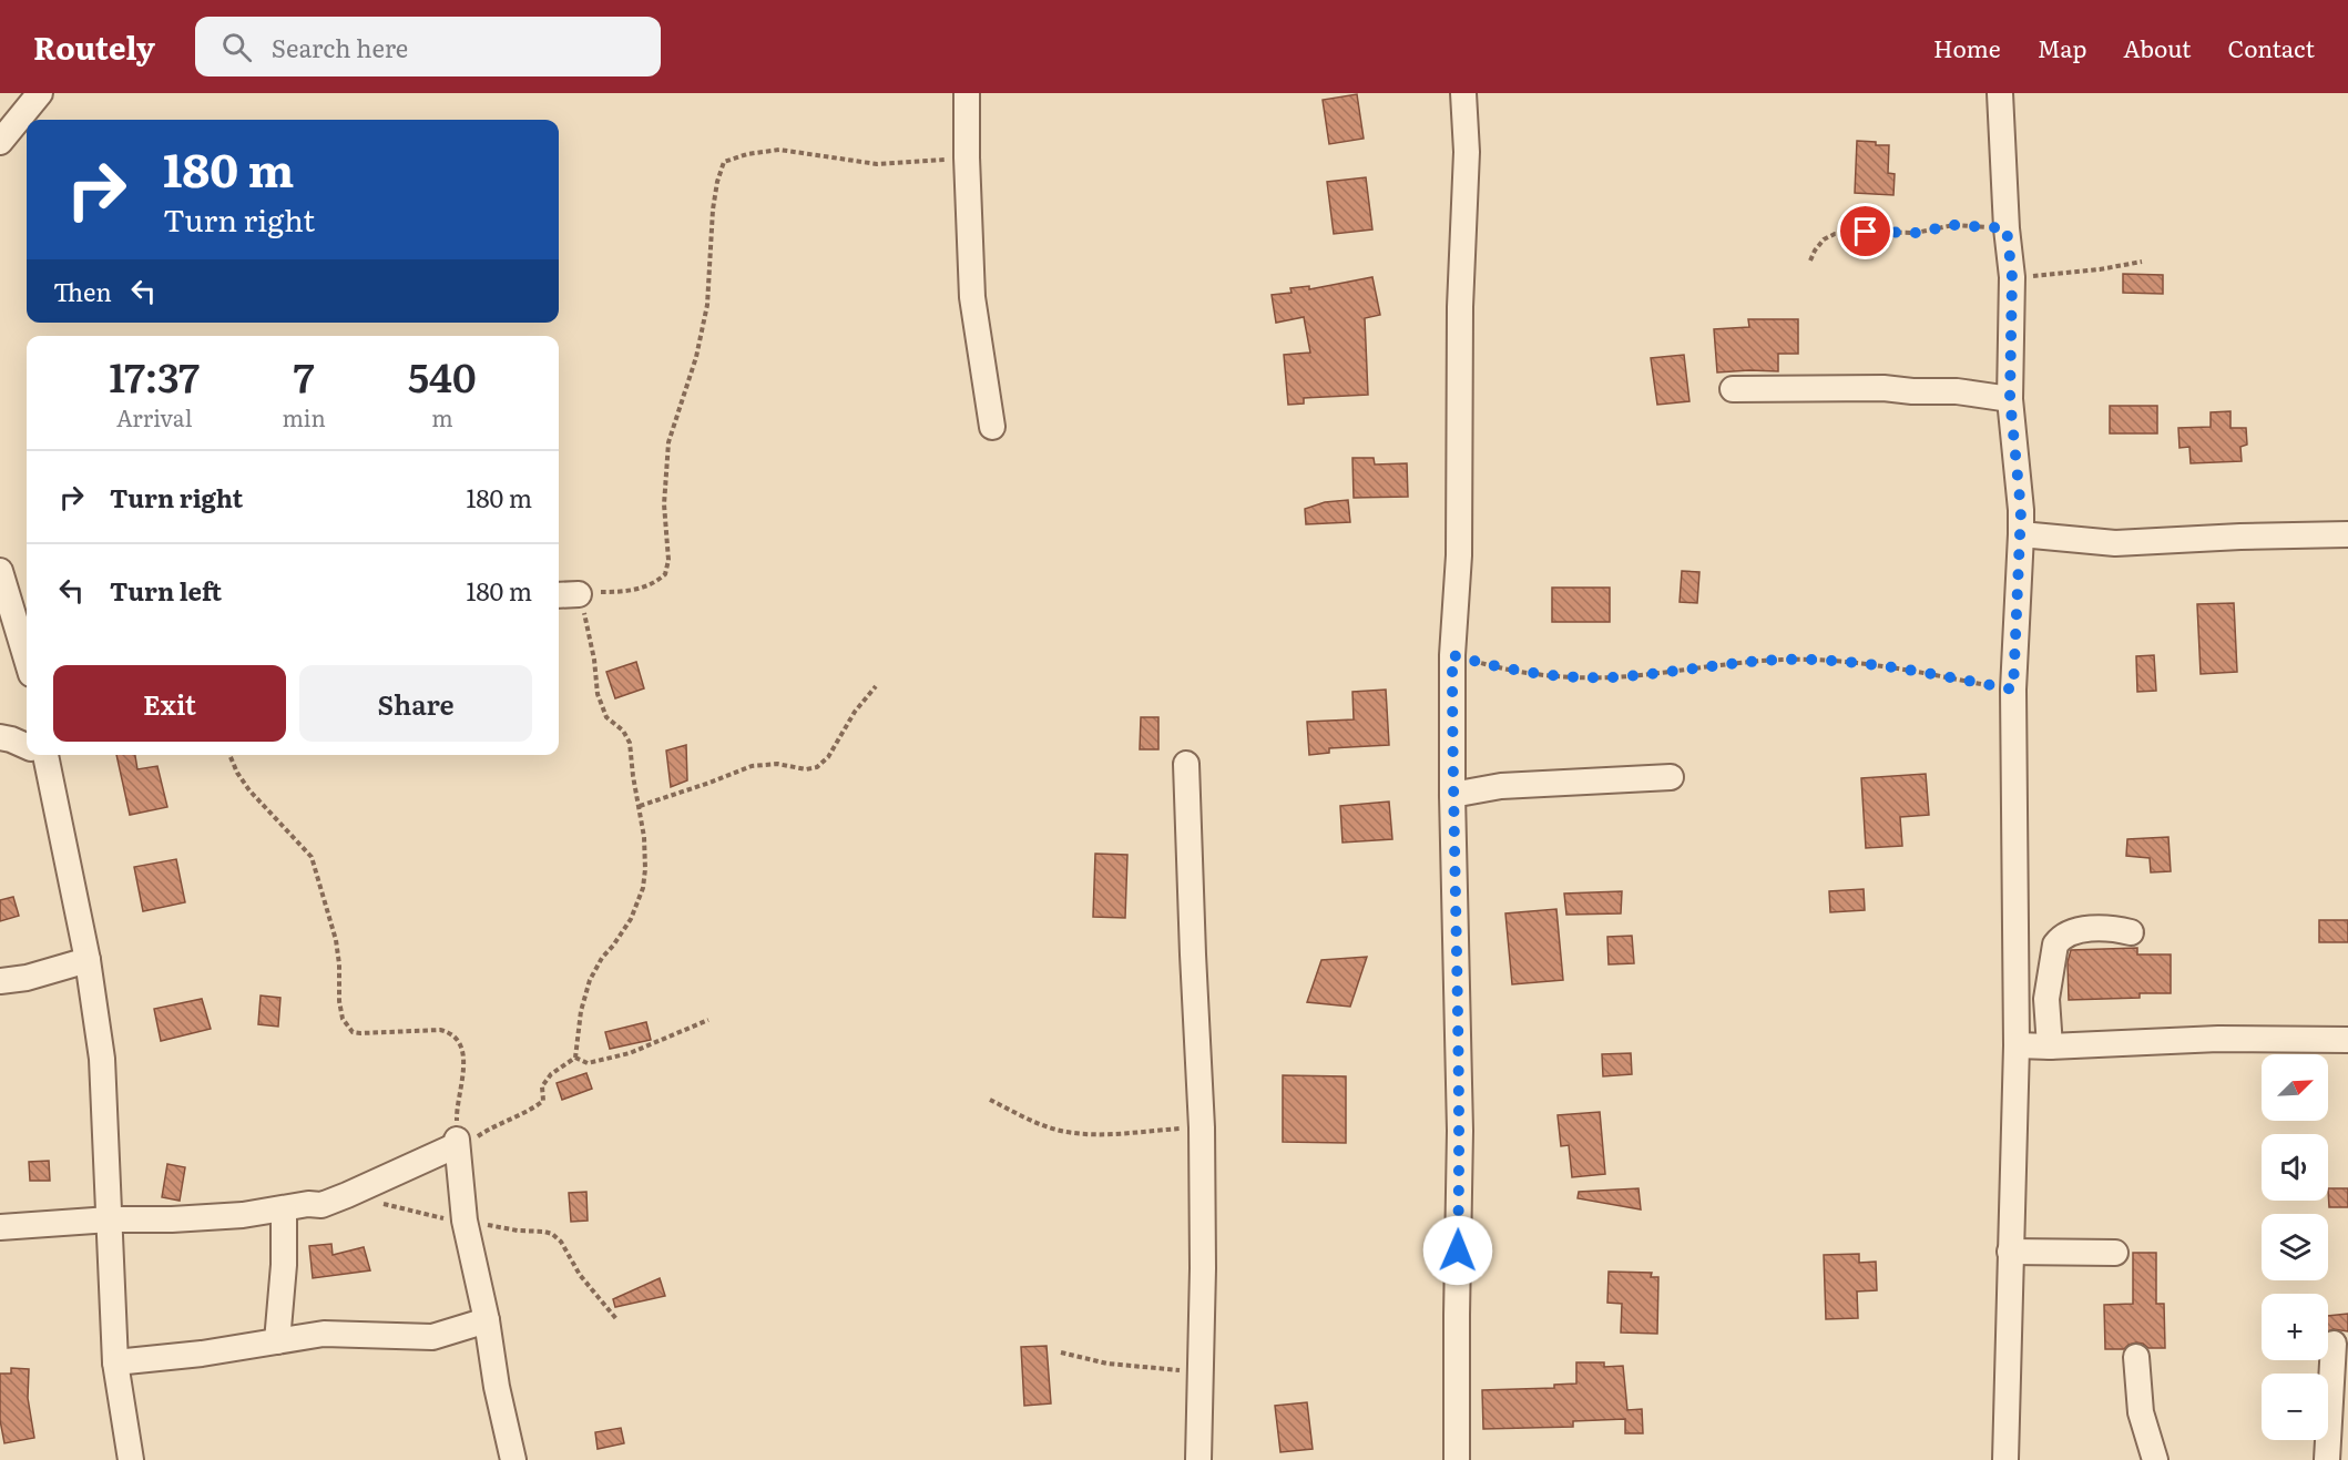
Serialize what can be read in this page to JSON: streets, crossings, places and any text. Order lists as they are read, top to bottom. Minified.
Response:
{"north":"top right","page":{"header":"Routely","search":"Search here","nav":["Home","Map","About","Contact"],"turn":["180 m","Turn right"],"then":"Then","eta":["17:37","Arrival","7","min","540","m"],"list":[{"name":"Turn right","value":"180 m"},{"name":"Turn left","value":"180 m"}],"buttons":["Exit","Share"],"map_buttons":["+","−"]}}
